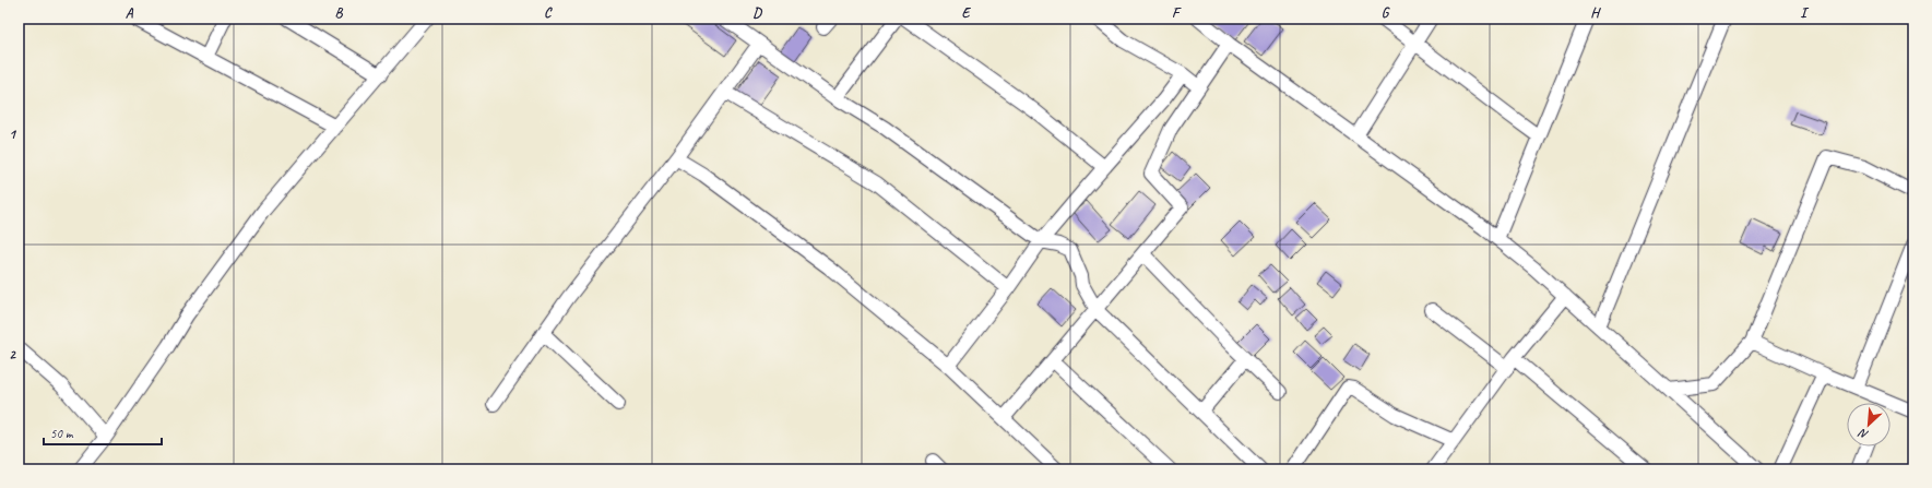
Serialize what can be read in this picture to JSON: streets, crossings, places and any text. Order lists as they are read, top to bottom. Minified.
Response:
{"scale_bar":"50 m","north":"bottom left","grid":{"columns":["A","B","C","D","E","F","G","H","I"],"rows":["1","2"]}}
